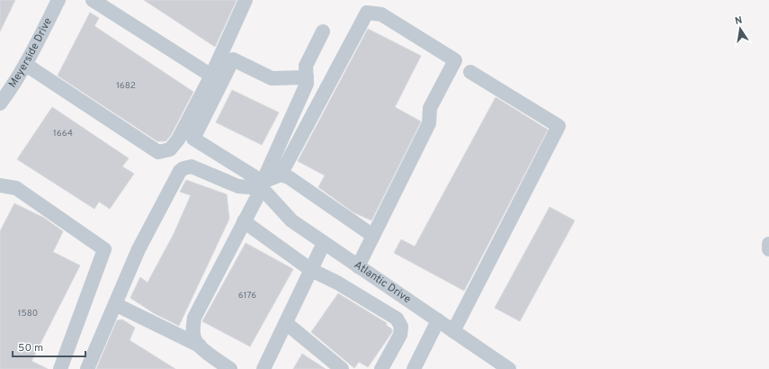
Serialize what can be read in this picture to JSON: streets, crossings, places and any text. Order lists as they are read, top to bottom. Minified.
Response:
{"streets":{"street":["Meyerside Drive","Atlantic Drive"]},"house_numbers":["1682","1664","6176","1580"],"scale_bar":"50 m","north":"top"}
